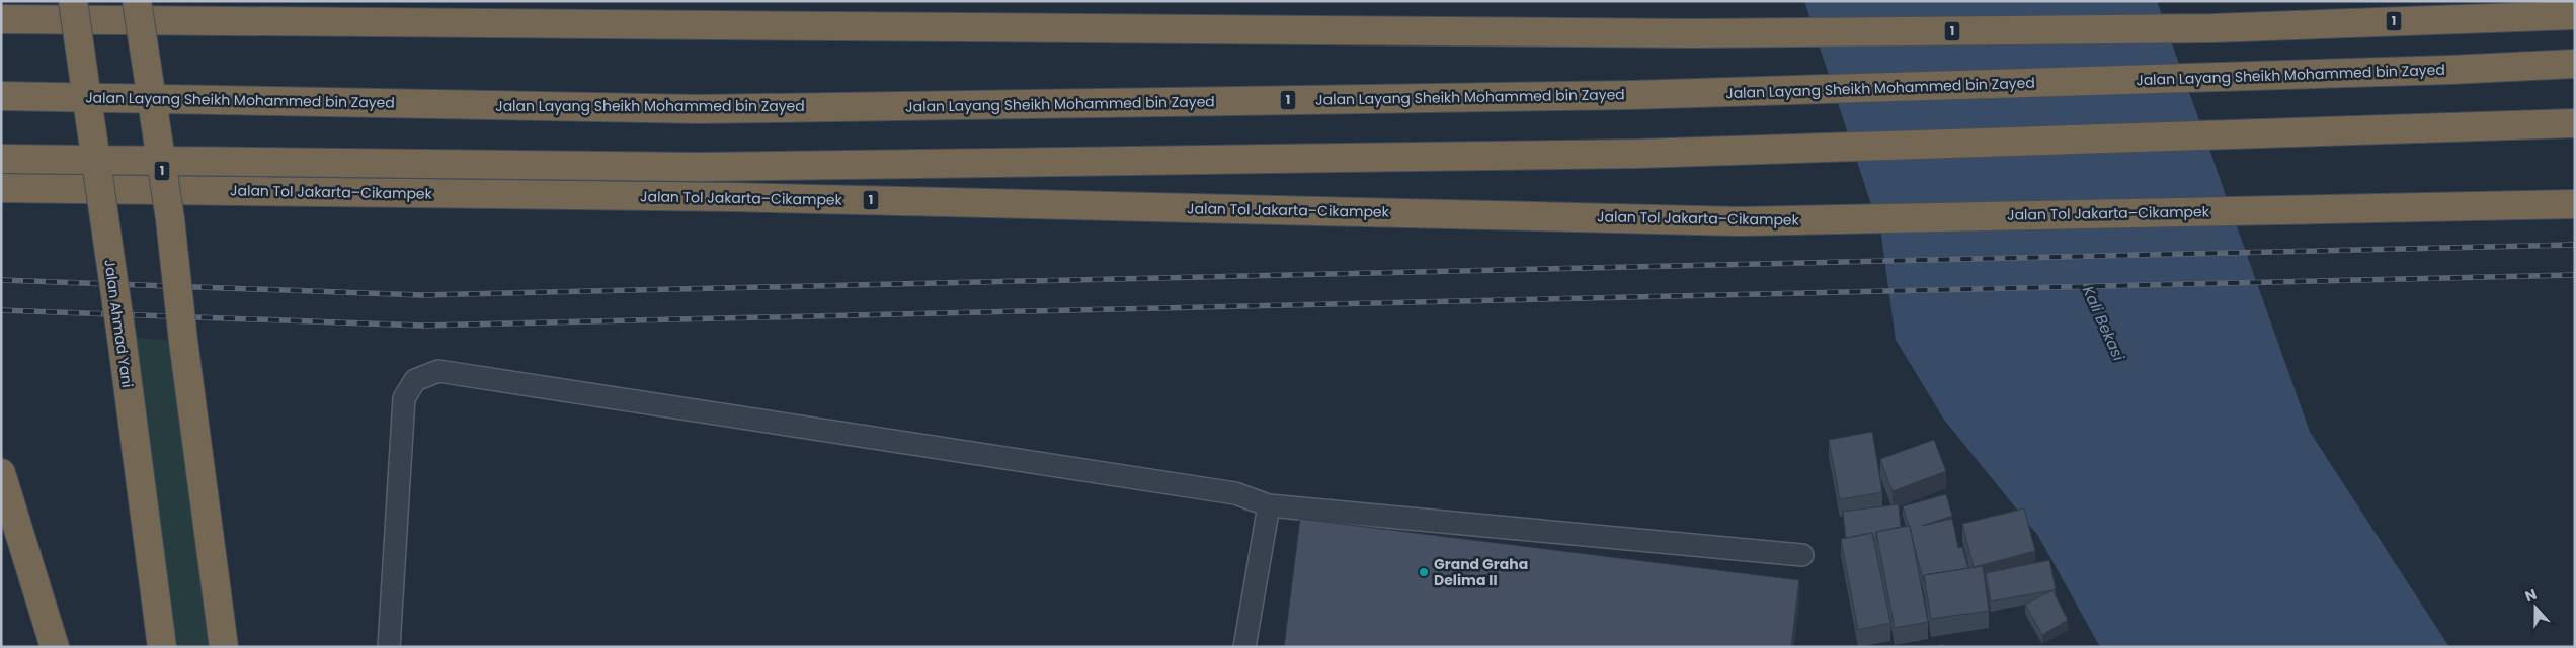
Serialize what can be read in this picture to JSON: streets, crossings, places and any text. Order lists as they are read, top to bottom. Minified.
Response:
{"streets":{"highway":["1","Jalan Layang Sheikh Mohammed bin Zayed","Jalan Tol Jakarta–Cikampek","Jalan Ahmad Yani"]},"water":["Kali Bekasi"],"places":["Grand Graha Delima II"],"north":"top"}
